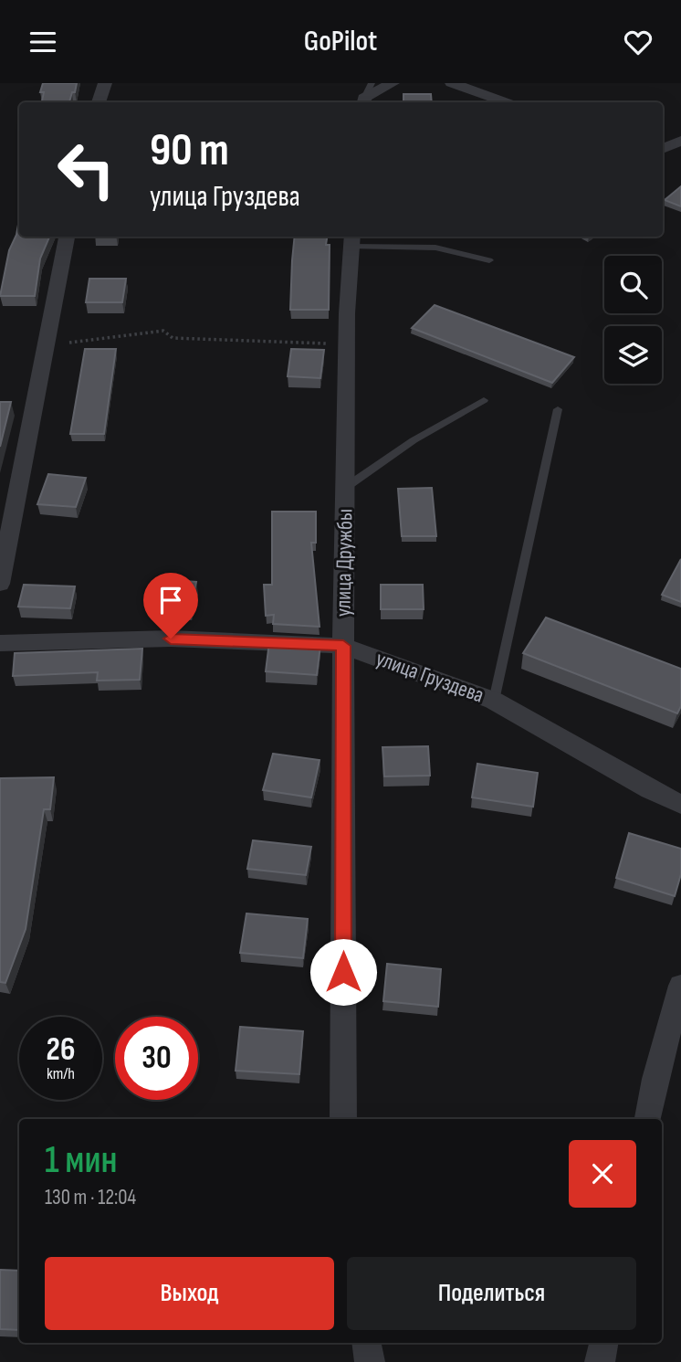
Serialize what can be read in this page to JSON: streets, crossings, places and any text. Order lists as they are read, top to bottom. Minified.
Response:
{"streets":{"street":["улица Дружбы","улица Груздева"]},"crossings":[["улица Дружбы","улица Груздева"]],"page":{"header":"GoPilot","turn":["90 m","улица Груздева"],"speed":"26 km/h","limit":"30","heading":["1 мин","130 m · 12:04"],"buttons":["Выход","Поделиться"]}}
